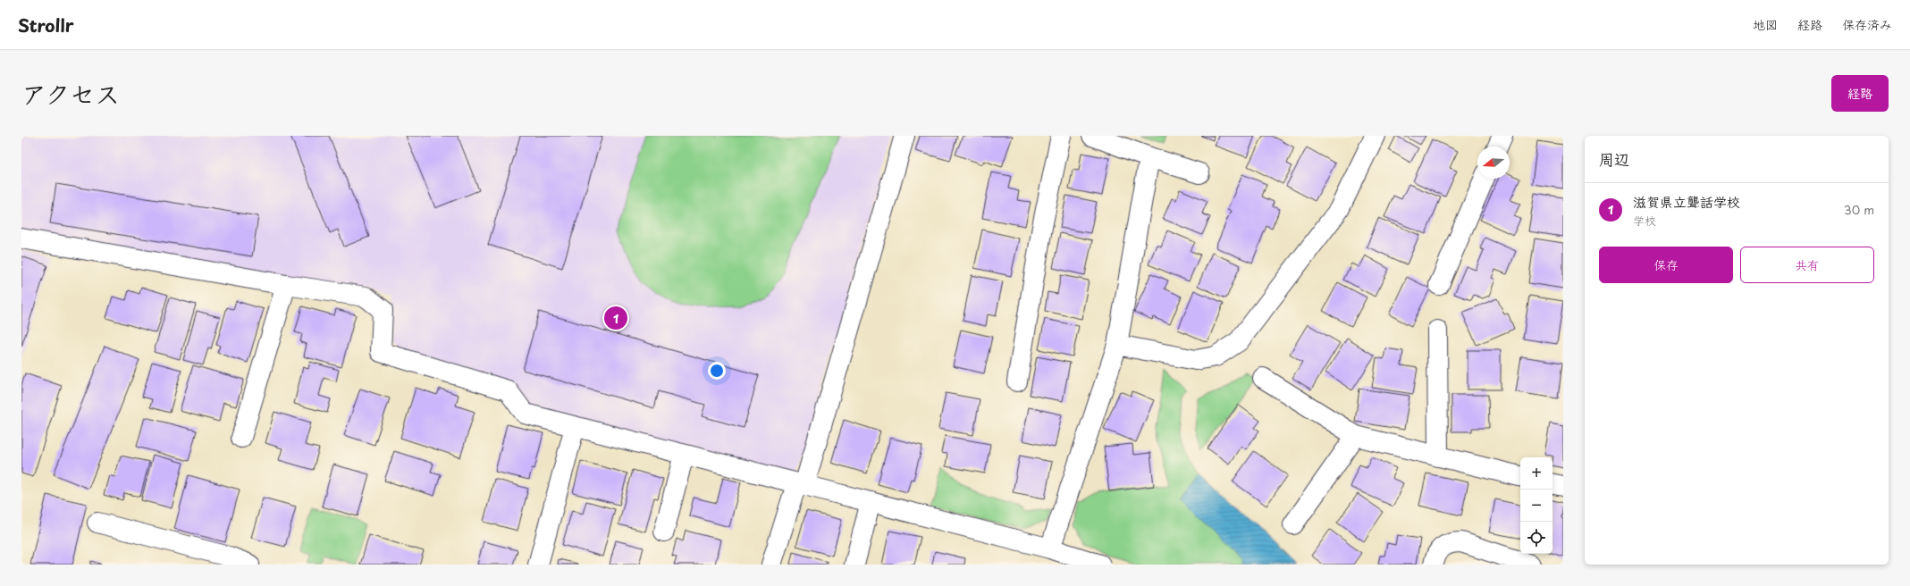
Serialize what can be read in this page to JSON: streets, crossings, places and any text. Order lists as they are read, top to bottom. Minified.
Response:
{"north":"left","page":{"header":"Strollr","nav":["地図","経路","保存済み"],"title":"アクセス","buttons":["経路",["保存","共有"]],"heading":"周辺","list":[{"mark":"1","name":"滋賀県立聾話学校","note":"学校","value":"30 m"}],"pins":"1","map_buttons":["+","−"]}}
